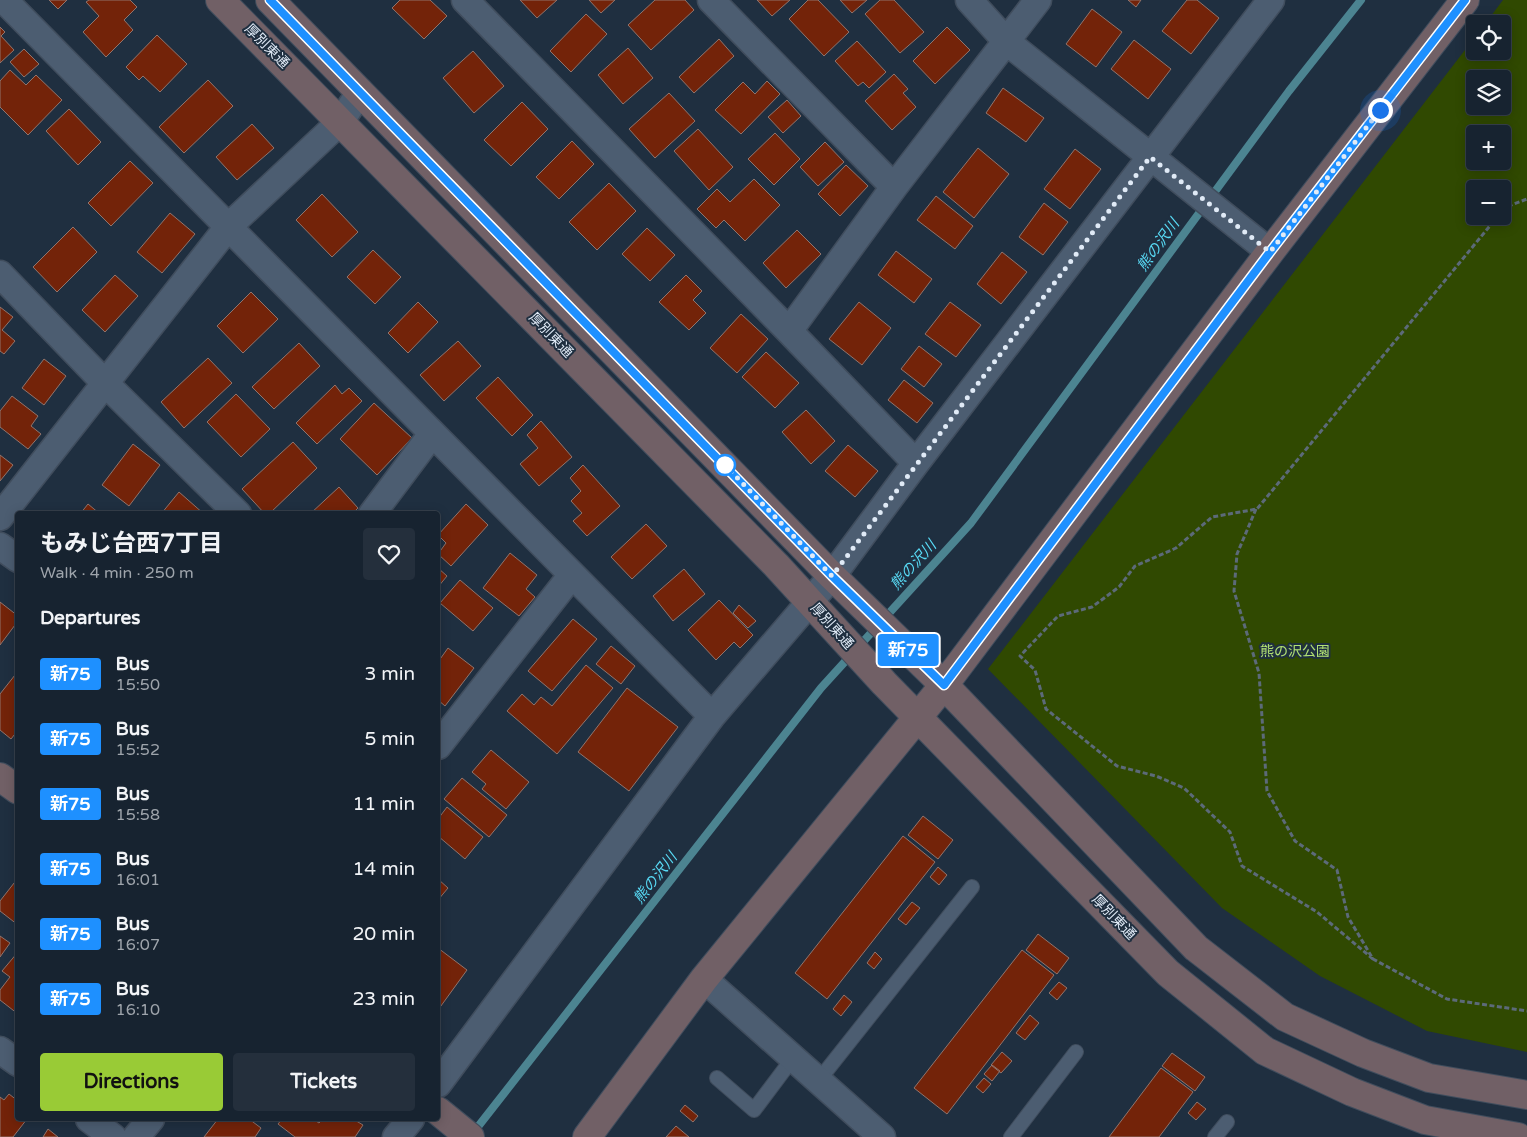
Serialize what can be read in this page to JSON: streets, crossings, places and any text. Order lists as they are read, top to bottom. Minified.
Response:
{"streets":{"street":["厚別東通"]},"water":["熊の沢川"],"parks":["熊の沢公園"],"lines":["bus line 新75"],"page":{"on_map":"新75","map_buttons":["+","−"],"heading":[["もみじ台西7丁目","Walk · 4 min · 250 m"],"Departures"],"list":[{"mark":"新75","name":"Bus","note":"15:50","value":"3 min"},{"mark":"新75","name":"Bus","note":"15:52","value":"5 min"},{"mark":"新75","name":"Bus","note":"15:58","value":"11 min"},{"mark":"新75","name":"Bus","note":"16:01","value":"14 min"},{"mark":"新75","name":"Bus","note":"16:07","value":"20 min"},{"mark":"新75","name":"Bus","note":"16:10","value":"23 min"}],"buttons":["Directions","Tickets"]}}
